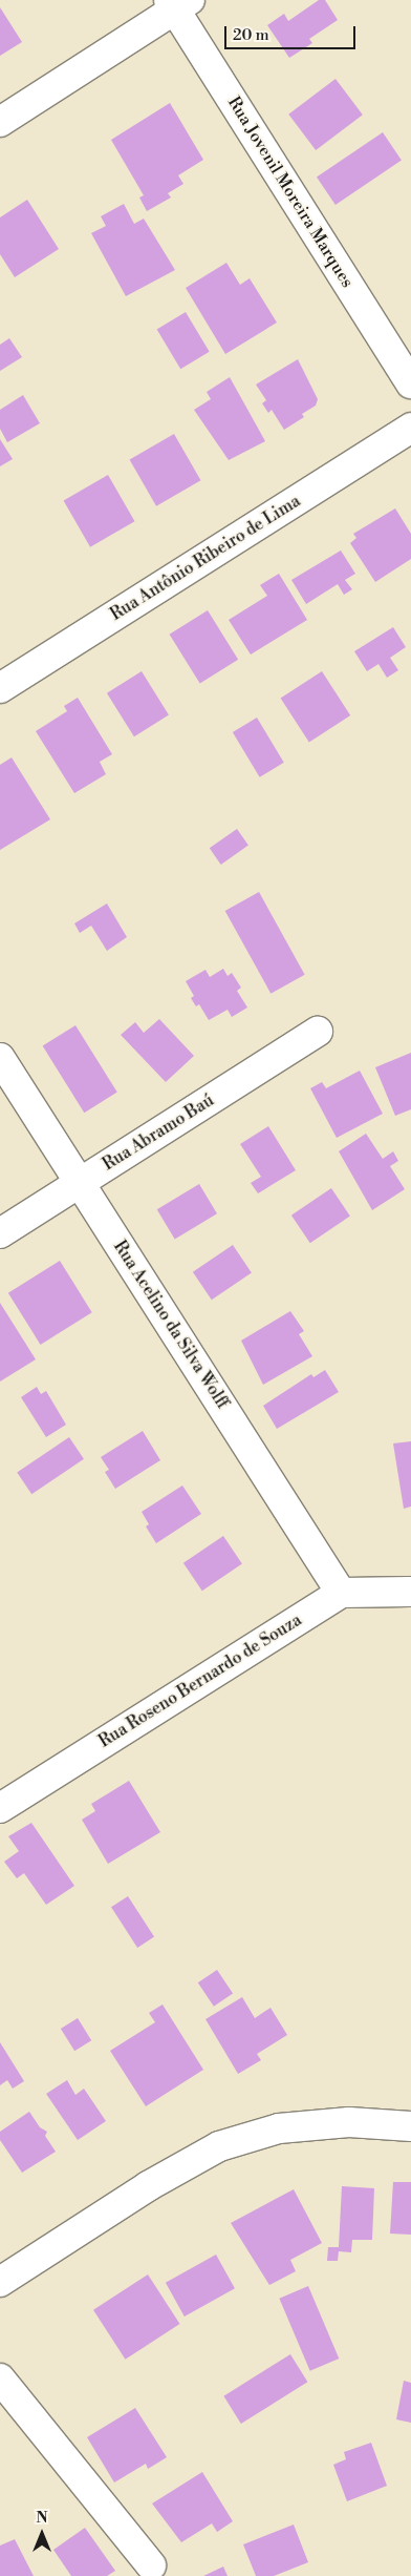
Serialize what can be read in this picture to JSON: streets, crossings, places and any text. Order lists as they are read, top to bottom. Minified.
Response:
{"streets":{"street":["Rua Jovenil Moreira Marques","Rua Antônio Ribeiro de Lima","Rua Abramo Baú","Rua Acelino da Silva Wolff","Rua Roseno Bernardo de Souza"]},"crossings":[["Rua Abramo Baú","Rua Acelino da Silva Wolff"],["Rua Acelino da Silva Wolff","Rua Roseno Bernardo de Souza"]],"scale_bar":"20 m","north":"top"}
